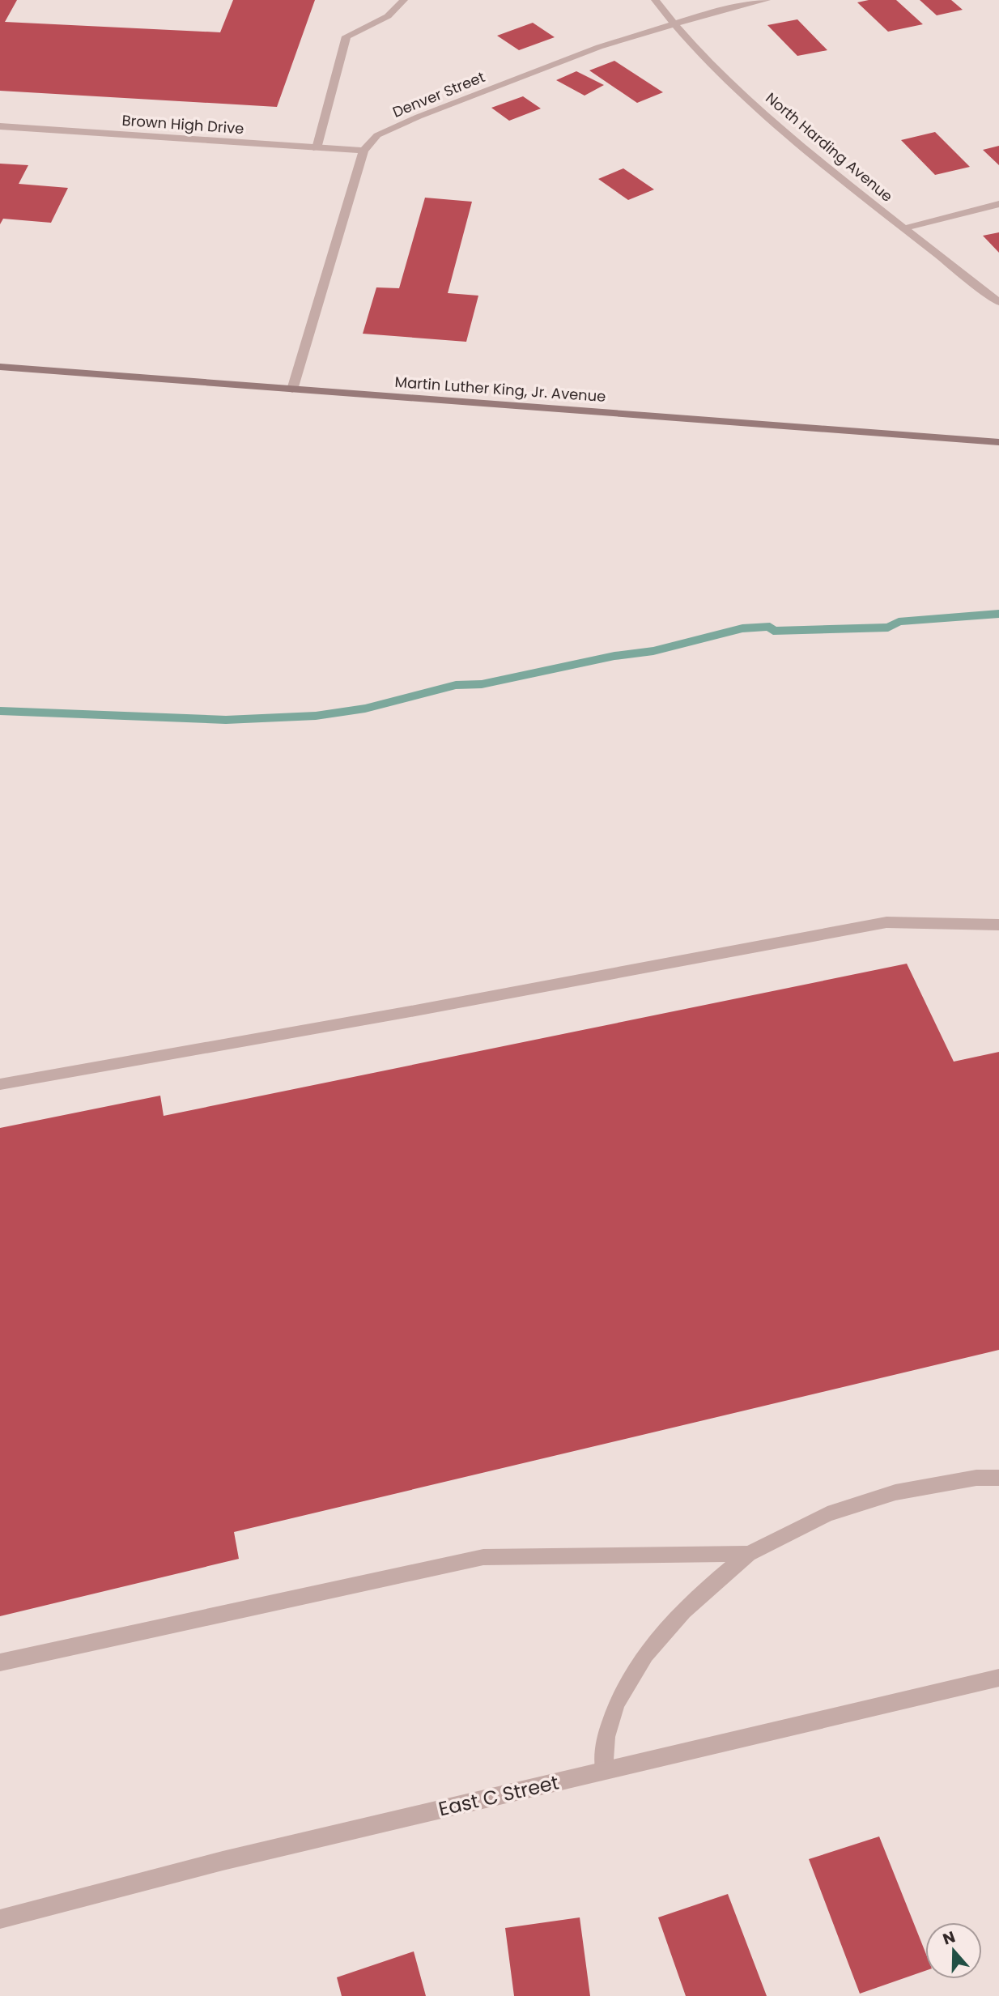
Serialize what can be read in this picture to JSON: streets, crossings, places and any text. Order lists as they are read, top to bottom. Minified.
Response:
{"streets":{"main road":["Martin Luther King, Jr. Avenue"],"street":["Denver Street","Brown High Drive","North Harding Avenue","East C Street"]},"crossings":[["Denver Street","Brown High Drive"],["Denver Street","North Harding Avenue"]],"north":"top"}
